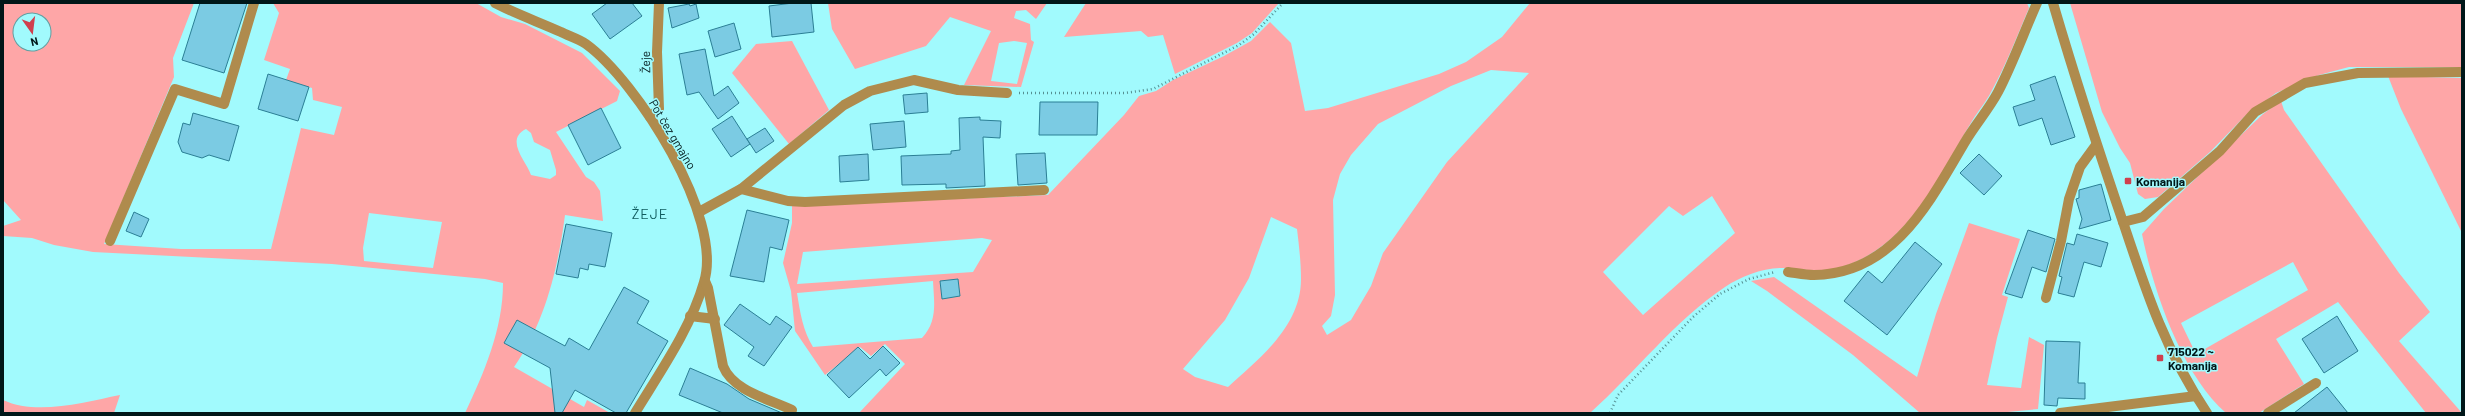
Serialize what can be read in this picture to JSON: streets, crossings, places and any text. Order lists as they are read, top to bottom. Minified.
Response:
{"streets":{"street":["Žeje","Pot čez gmajno"]},"crossings":[["Žeje","Pot čez gmajno"]],"districts":["ŽEJE"],"places":{"transit":["Komanija","715022 ~ Komanija"]},"north":"bottom"}
